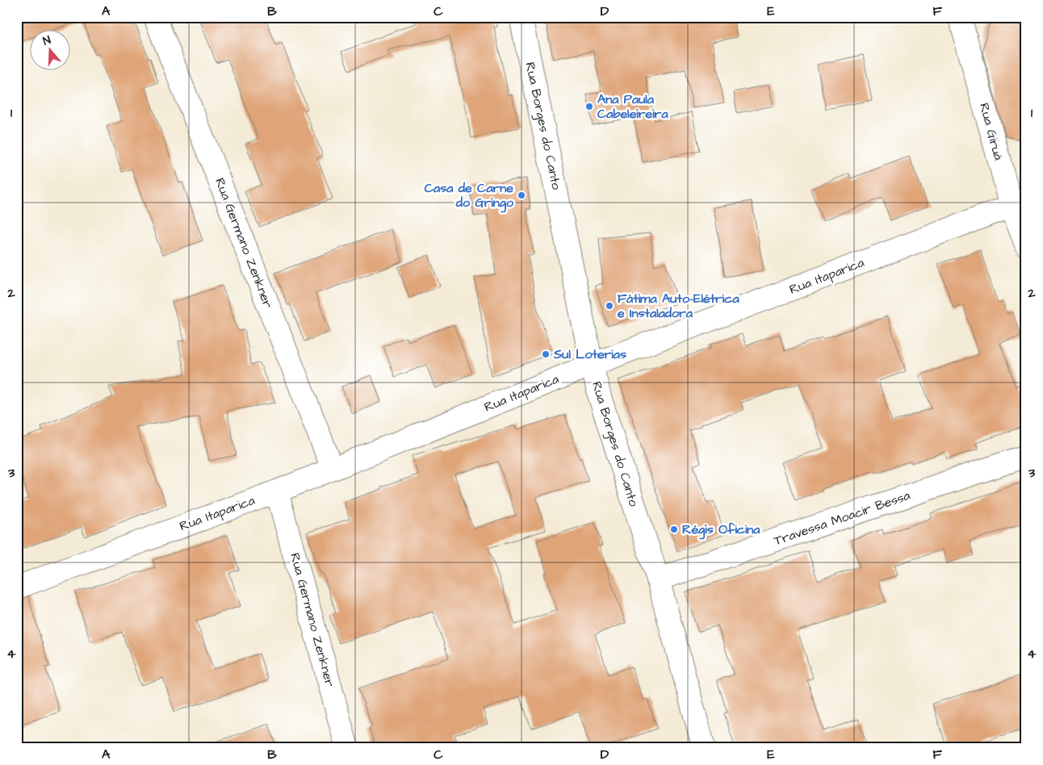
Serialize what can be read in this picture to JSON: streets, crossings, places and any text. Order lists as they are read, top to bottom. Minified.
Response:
{"streets":{"street":["Rua Borges do Canto","Rua Giruá","Rua Germano Zenkner","Rua Itaparica","Travessa Moacir Bessa"]},"crossings":[["Rua Borges do Canto","Rua Itaparica"],["Rua Borges do Canto","Travessa Moacir Bessa"],["Rua Giruá","Rua Itaparica"],["Rua Germano Zenkner","Rua Itaparica"]],"places":["Ana Paula Cabeleireira","Casa de Carne do Gringo","Fátima Auto-Elétrica e Instaladora","Sul Loterias","Régis Oficina"],"north":"top","grid":{"columns":["A","B","C","D","E","F"],"rows":["1","2","3","4"]}}
